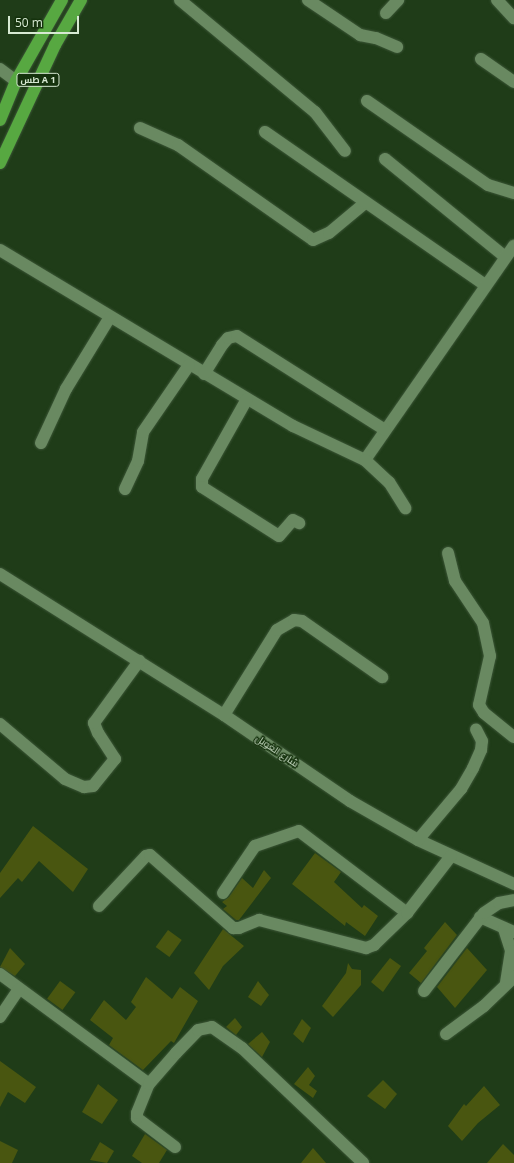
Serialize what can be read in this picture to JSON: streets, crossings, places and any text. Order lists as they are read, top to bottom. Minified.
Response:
{"streets":{"highway":["طس A 1"],"street":["شارع الغويل"]},"scale_bar":"50 m"}
